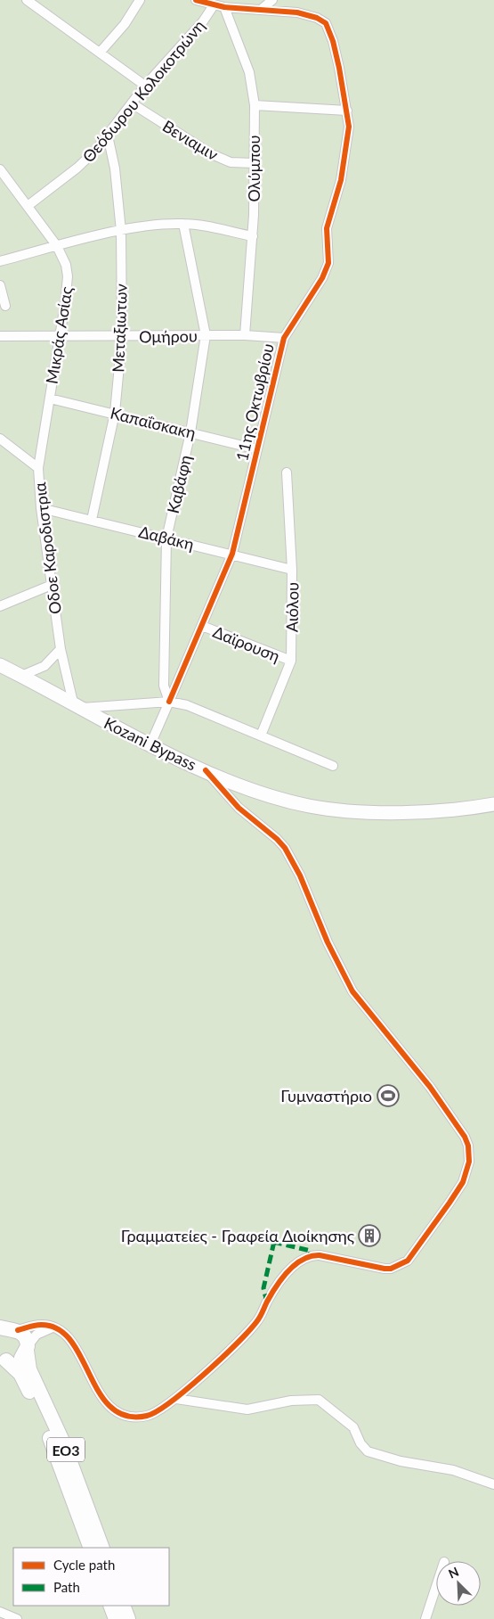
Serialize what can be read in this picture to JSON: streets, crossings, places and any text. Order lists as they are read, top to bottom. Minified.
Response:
{"streets":{"main road":["Kozani Bypass","ΕΟ3"],"street":["Θεόδωρου Κολοκοτρώνη","Βενιαμιν","Ολύμπου","Μεταξιωτων","Μικράς Ασίας","Ομήρου","11ης Οκτωβρίου","Καπαΐσκακη","Καβάφη","Δαβάκη","Oδοε Καροδιστρια","Αιόλου","Δαϊρουση"]},"crossings":[["Θεόδωρου Κολοκοτρώνη","Βενιαμιν"],["Θεόδωρου Κολοκοτρώνη","Μεταξιωτων"],["Θεόδωρου Κολοκοτρώνη","Μικράς Ασίας"],["Θεόδωρου Κολοκοτρώνη","11ης Οκτωβρίου"],["Βενιαμιν","Ολύμπου"],["Ολύμπου","Ομήρου"],["Ολύμπου","11ης Οκτωβρίου"],["Μεταξιωτων","Ομήρου"],["Μεταξιωτων","Καπαΐσκακη"],["Μεταξιωτων","Δαβάκη"],["Μικράς Ασίας","Ομήρου"],["Μικράς Ασίας","Καπαΐσκακη"],["Μικράς Ασίας","Oδοε Καροδιστρια"],["Ομήρου","11ης Οκτωβρίου"],["Ομήρου","Καβάφη"],["11ης Οκτωβρίου","Καπαΐσκακη"],["11ης Οκτωβρίου","Καβάφη"],["11ης Οκτωβρίου","Δαβάκη"],["11ης Οκτωβρίου","Δαϊρουση"],["Καπαΐσκακη","Καβάφη"],["Καβάφη","Δαβάκη"],["Δαβάκη","Oδοε Καροδιστρια"],["Δαβάκη","Αιόλου"],["Oδοε Καροδιστρια","Kozani Bypass"],["Αιόλου","Δαϊρουση"]],"places":{"sports":["Γυμναστήριο"],"building":["Γραμματείες - Γραφεία Διοίκησης"]},"legend":["Cycle path","Path"],"north":"top left"}
